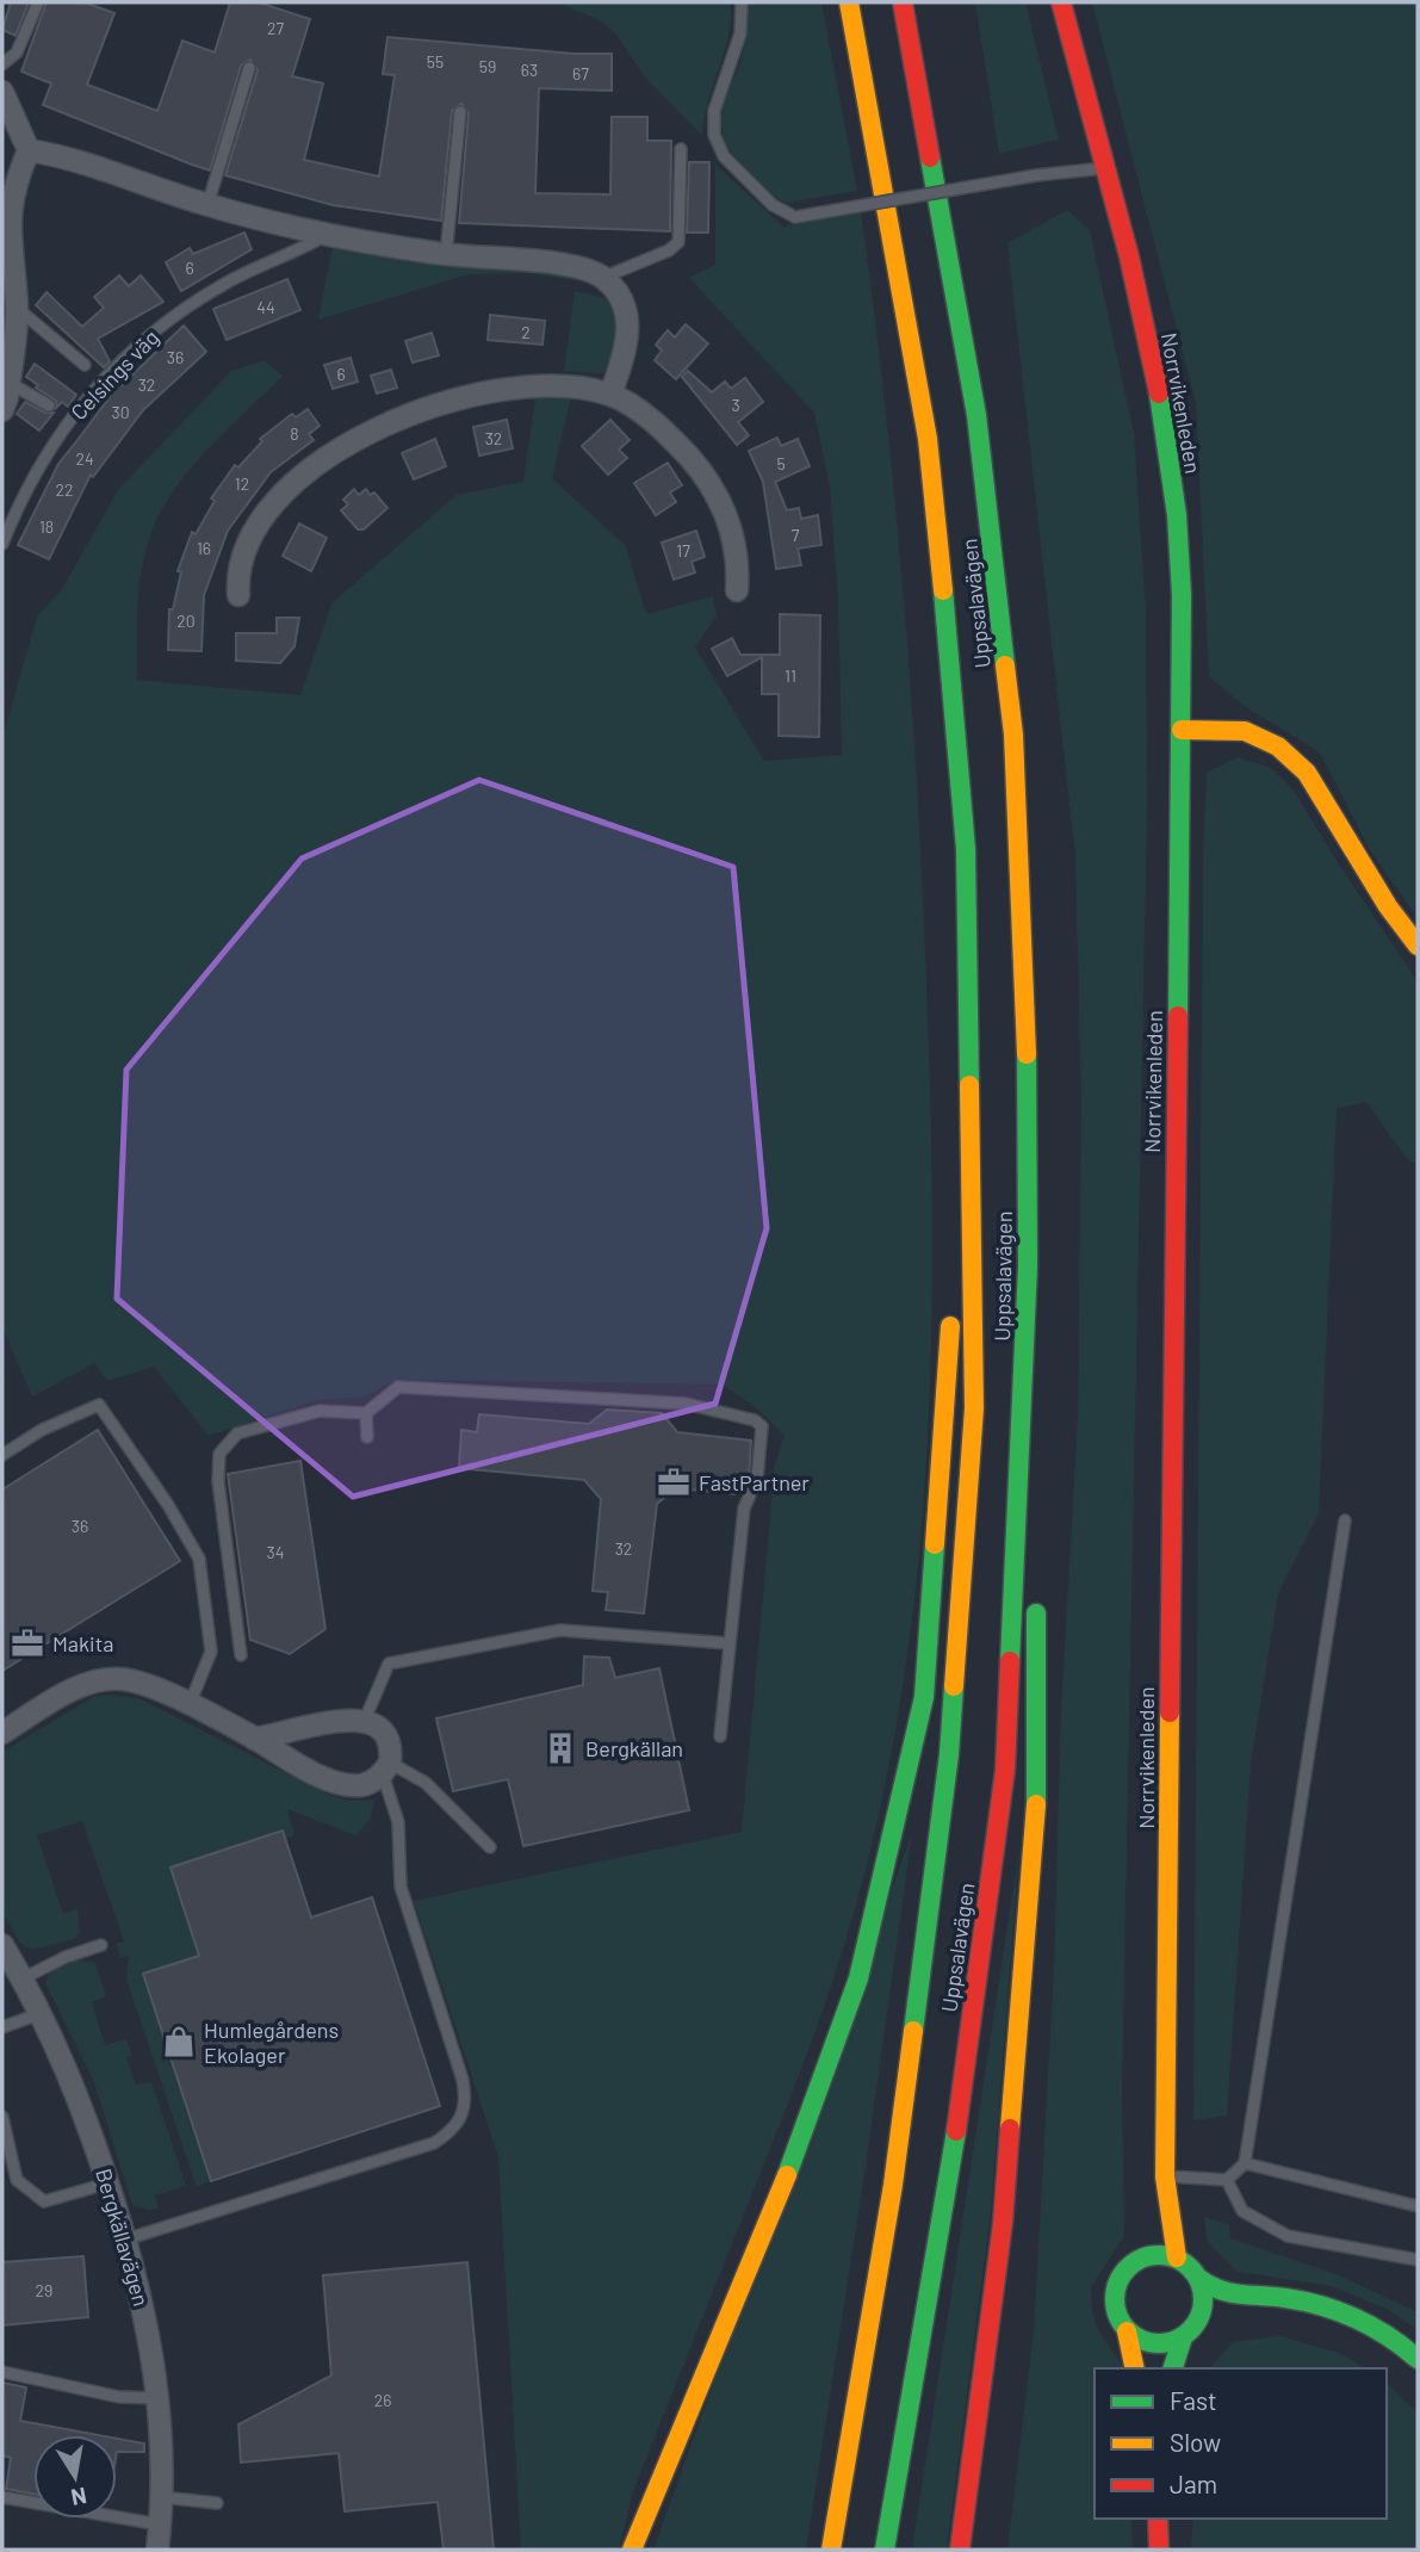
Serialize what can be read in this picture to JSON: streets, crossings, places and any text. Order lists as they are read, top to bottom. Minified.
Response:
{"streets":{"main road":["Norrvikenleden","Uppsalavägen"],"street":["Bergkällavägen"],"lane":["Celsings väg"]},"places":{"office":["FastPartner","Makita"],"building":["Bergkällan"],"shop":["Humlegårdens Ekolager"]},"house_numbers":["27","55","59","63","67","6","44","2","36","6","32","3","30","8","32","24","5","12","22","18","7","16","17","20","11","36","32","34","29","26"],"legend":["Fast","Slow","Jam"],"north":"bottom"}
